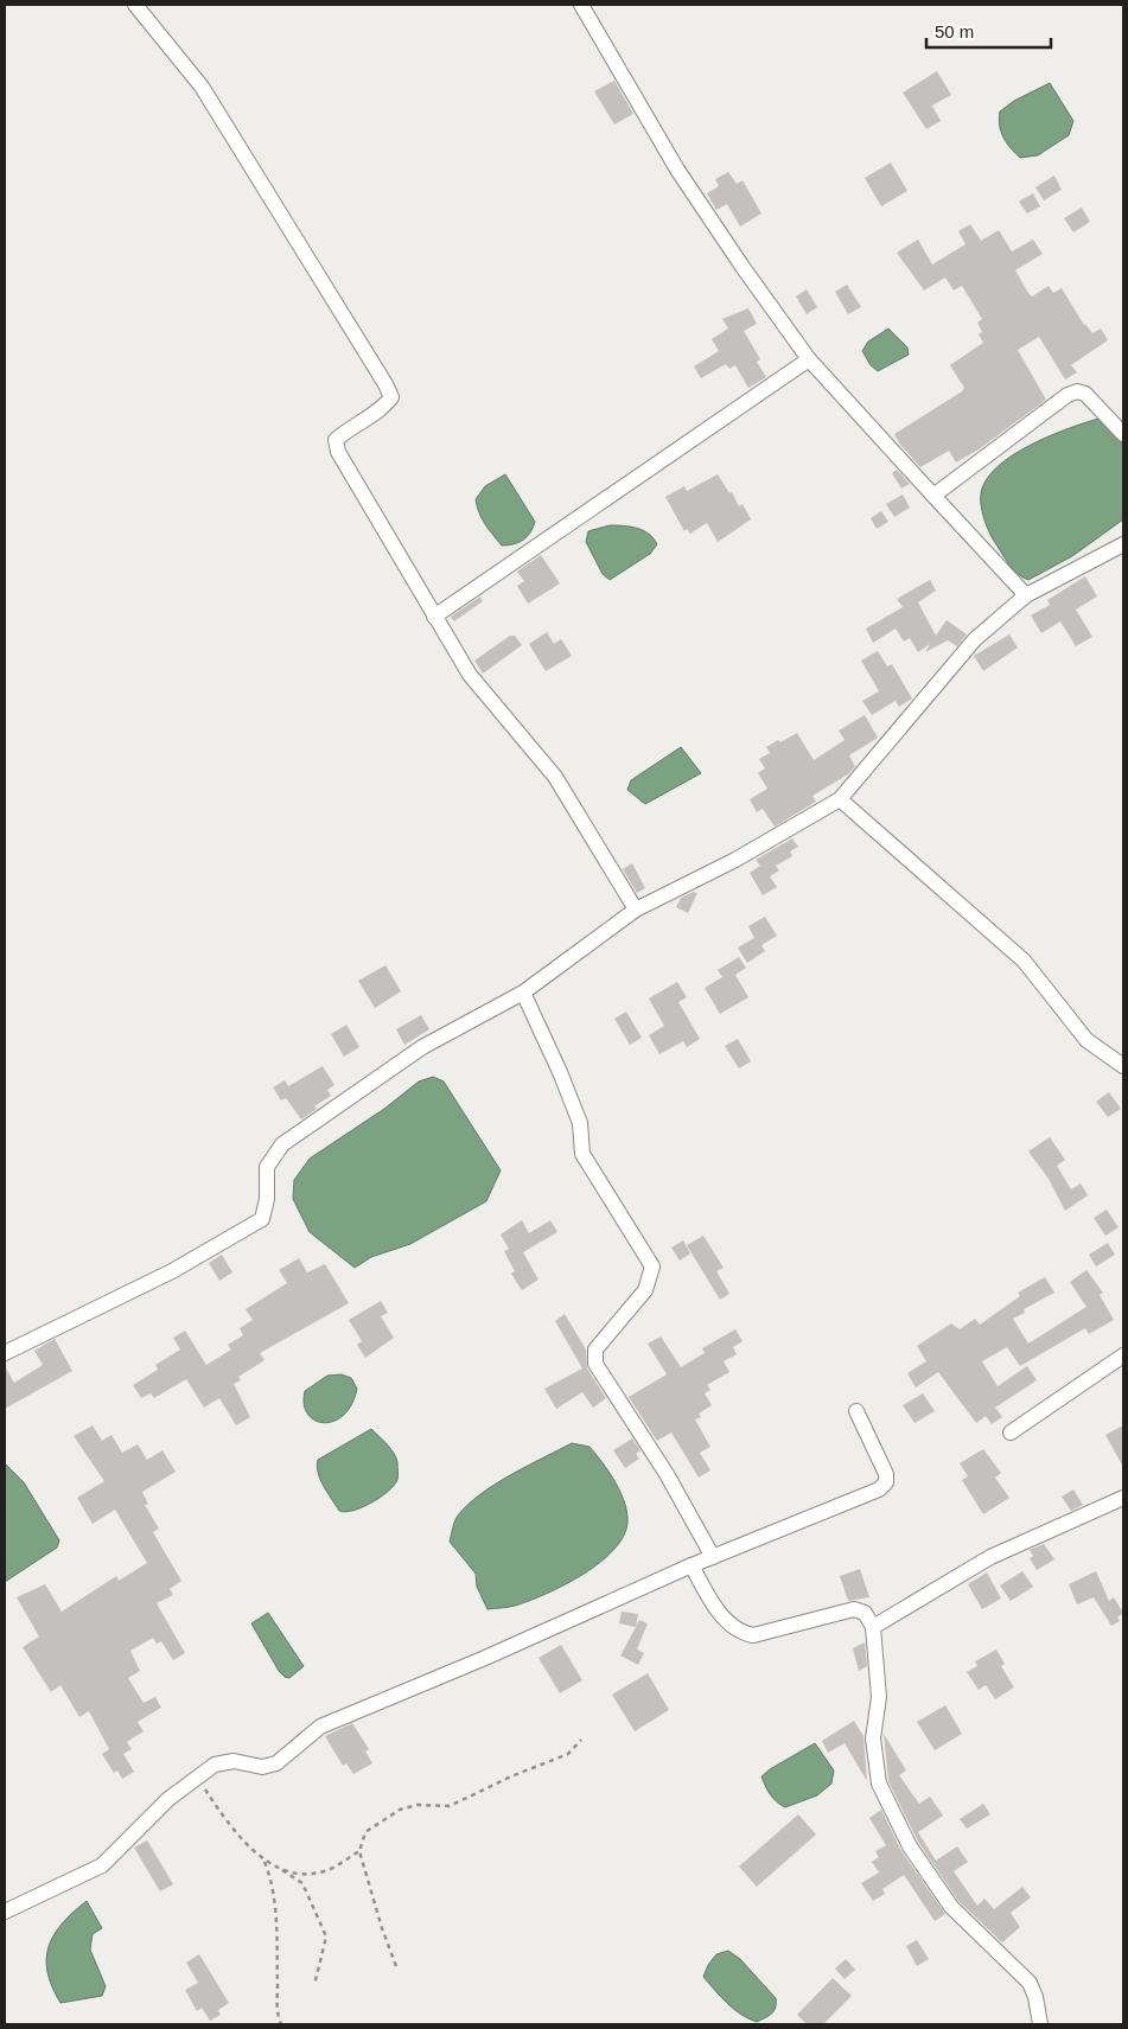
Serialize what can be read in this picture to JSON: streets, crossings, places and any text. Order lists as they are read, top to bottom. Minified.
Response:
{"scale_bar":"50 m"}
